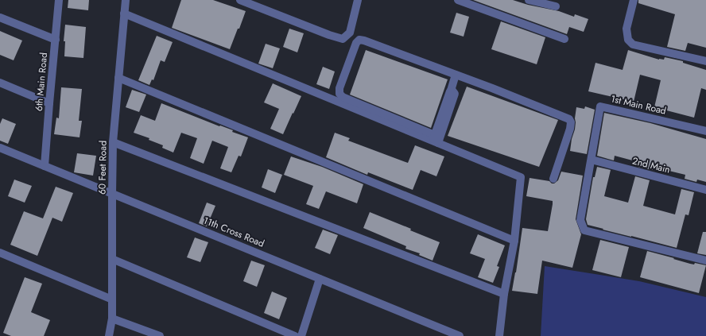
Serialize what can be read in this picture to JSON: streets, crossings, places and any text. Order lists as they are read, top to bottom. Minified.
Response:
{"streets":{"street":["6th Main Road","1st Main Road","2nd Main","60 Feet Road","11th Cross Road"]},"crossings":[["6th Main Road","11th Cross Road"],["1st Main Road","2nd Main"],["60 Feet Road","11th Cross Road"]]}
